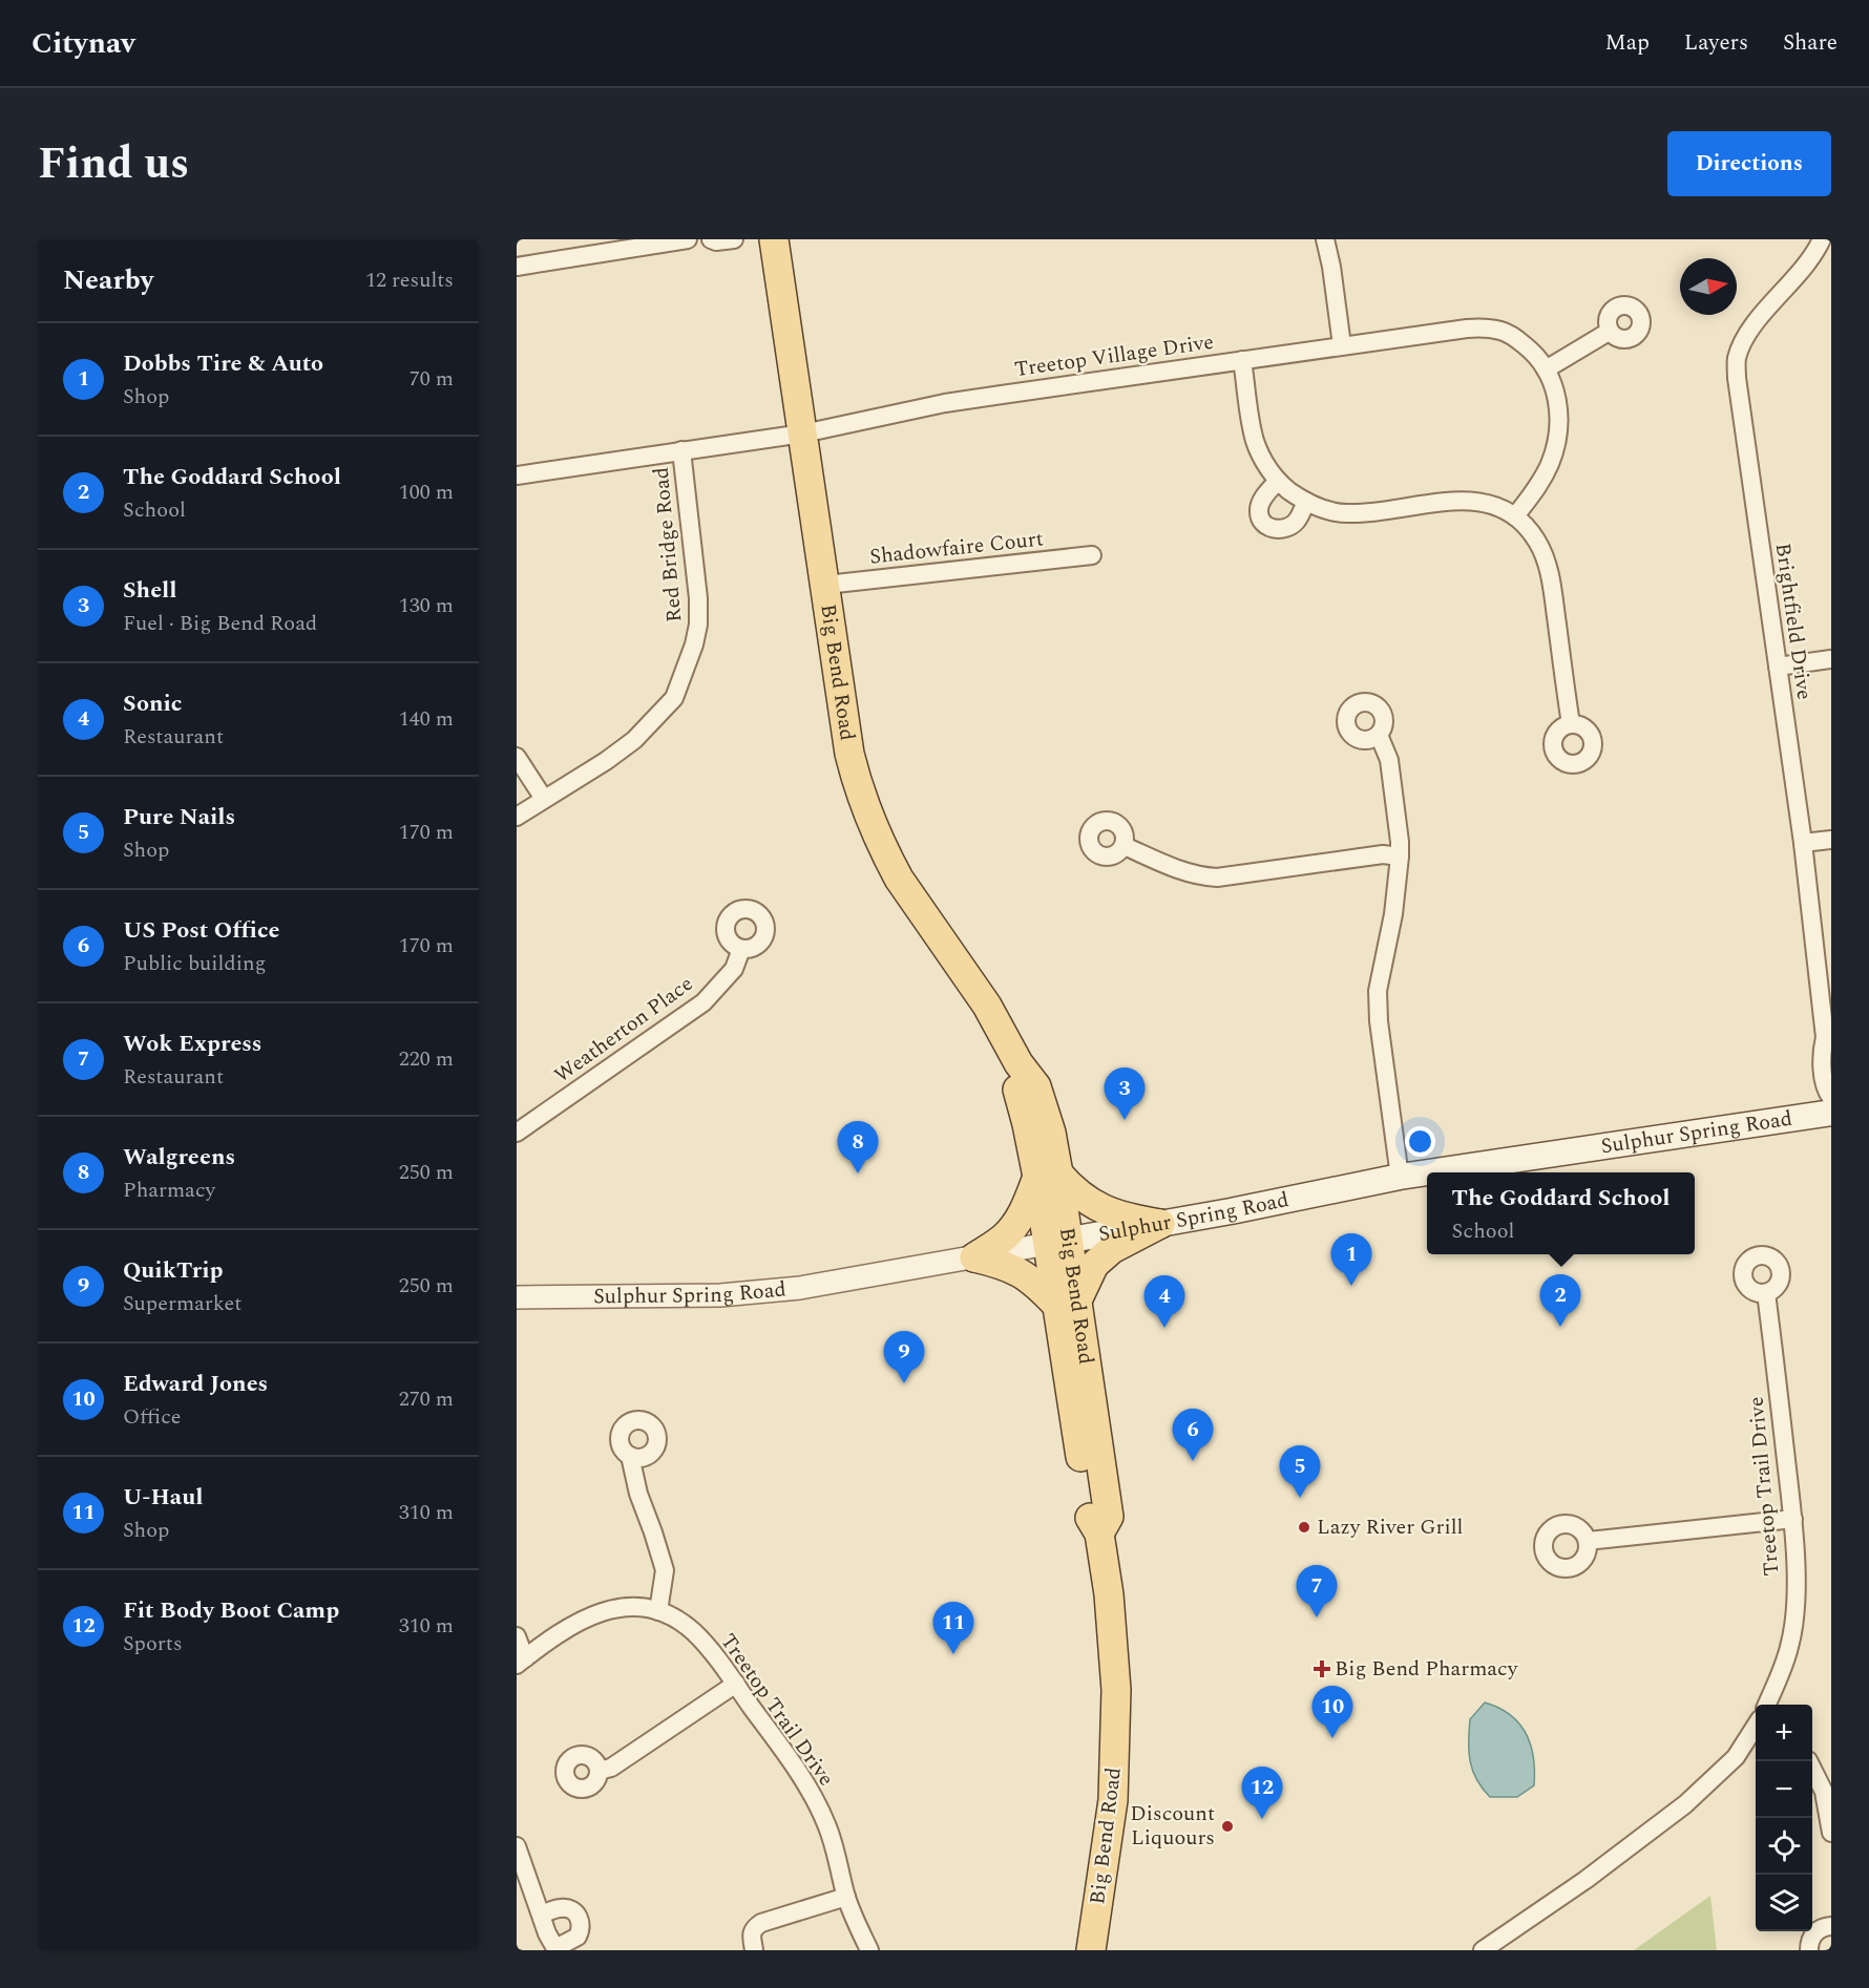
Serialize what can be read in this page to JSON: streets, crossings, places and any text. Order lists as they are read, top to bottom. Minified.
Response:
{"streets":{"main road":["Big Bend Road","Sulphur Spring Road"],"street":["Treetop Village Drive","Red Bridge Road","Shadowfaire Court","Brightfield Drive","Weatherton Place","Treetop Trail Drive"]},"crossings":[["Treetop Village Drive","Red Bridge Road"],["Treetop Village Drive","Big Bend Road"],["Shadowfaire Court","Big Bend Road"],["Big Bend Road","Sulphur Spring Road"]],"places":{"other":["Lazy River Grill","Discount Liquours"],"health":["Big Bend Pharmacy"]},"north":"right","page":{"header":"Citynav","nav":["Map","Layers","Share"],"title":"Find us","buttons":"Directions","heading":["Nearby","12 results"],"list":[{"mark":"1","name":"Dobbs Tire & Auto","note":"Shop","value":"70 m"},{"mark":"2","name":"The Goddard School","note":"School","value":"100 m"},{"mark":"3","name":"Shell","note":"Fuel · Big Bend Road","value":"130 m"},{"mark":"4","name":"Sonic","note":"Restaurant","value":"140 m"},{"mark":"5","name":"Pure Nails","note":"Shop","value":"170 m"},{"mark":"6","name":"US Post Office","note":"Public building","value":"170 m"},{"mark":"7","name":"Wok Express","note":"Restaurant","value":"220 m"},{"mark":"8","name":"Walgreens","note":"Pharmacy","value":"250 m"},{"mark":"9","name":"QuikTrip","note":"Supermarket","value":"250 m"},{"mark":"10","name":"Edward Jones","note":"Office","value":"270 m"},{"mark":"11","name":"U-Haul","note":"Shop","value":"310 m"},{"mark":"12","name":"Fit Body Boot Camp","note":"Sports","value":"310 m"}],"pins":["3","8","1","2","4","9","6","5","7","11","10","12"],"popup":["The Goddard School","School"],"map_buttons":["+","−"]}}
